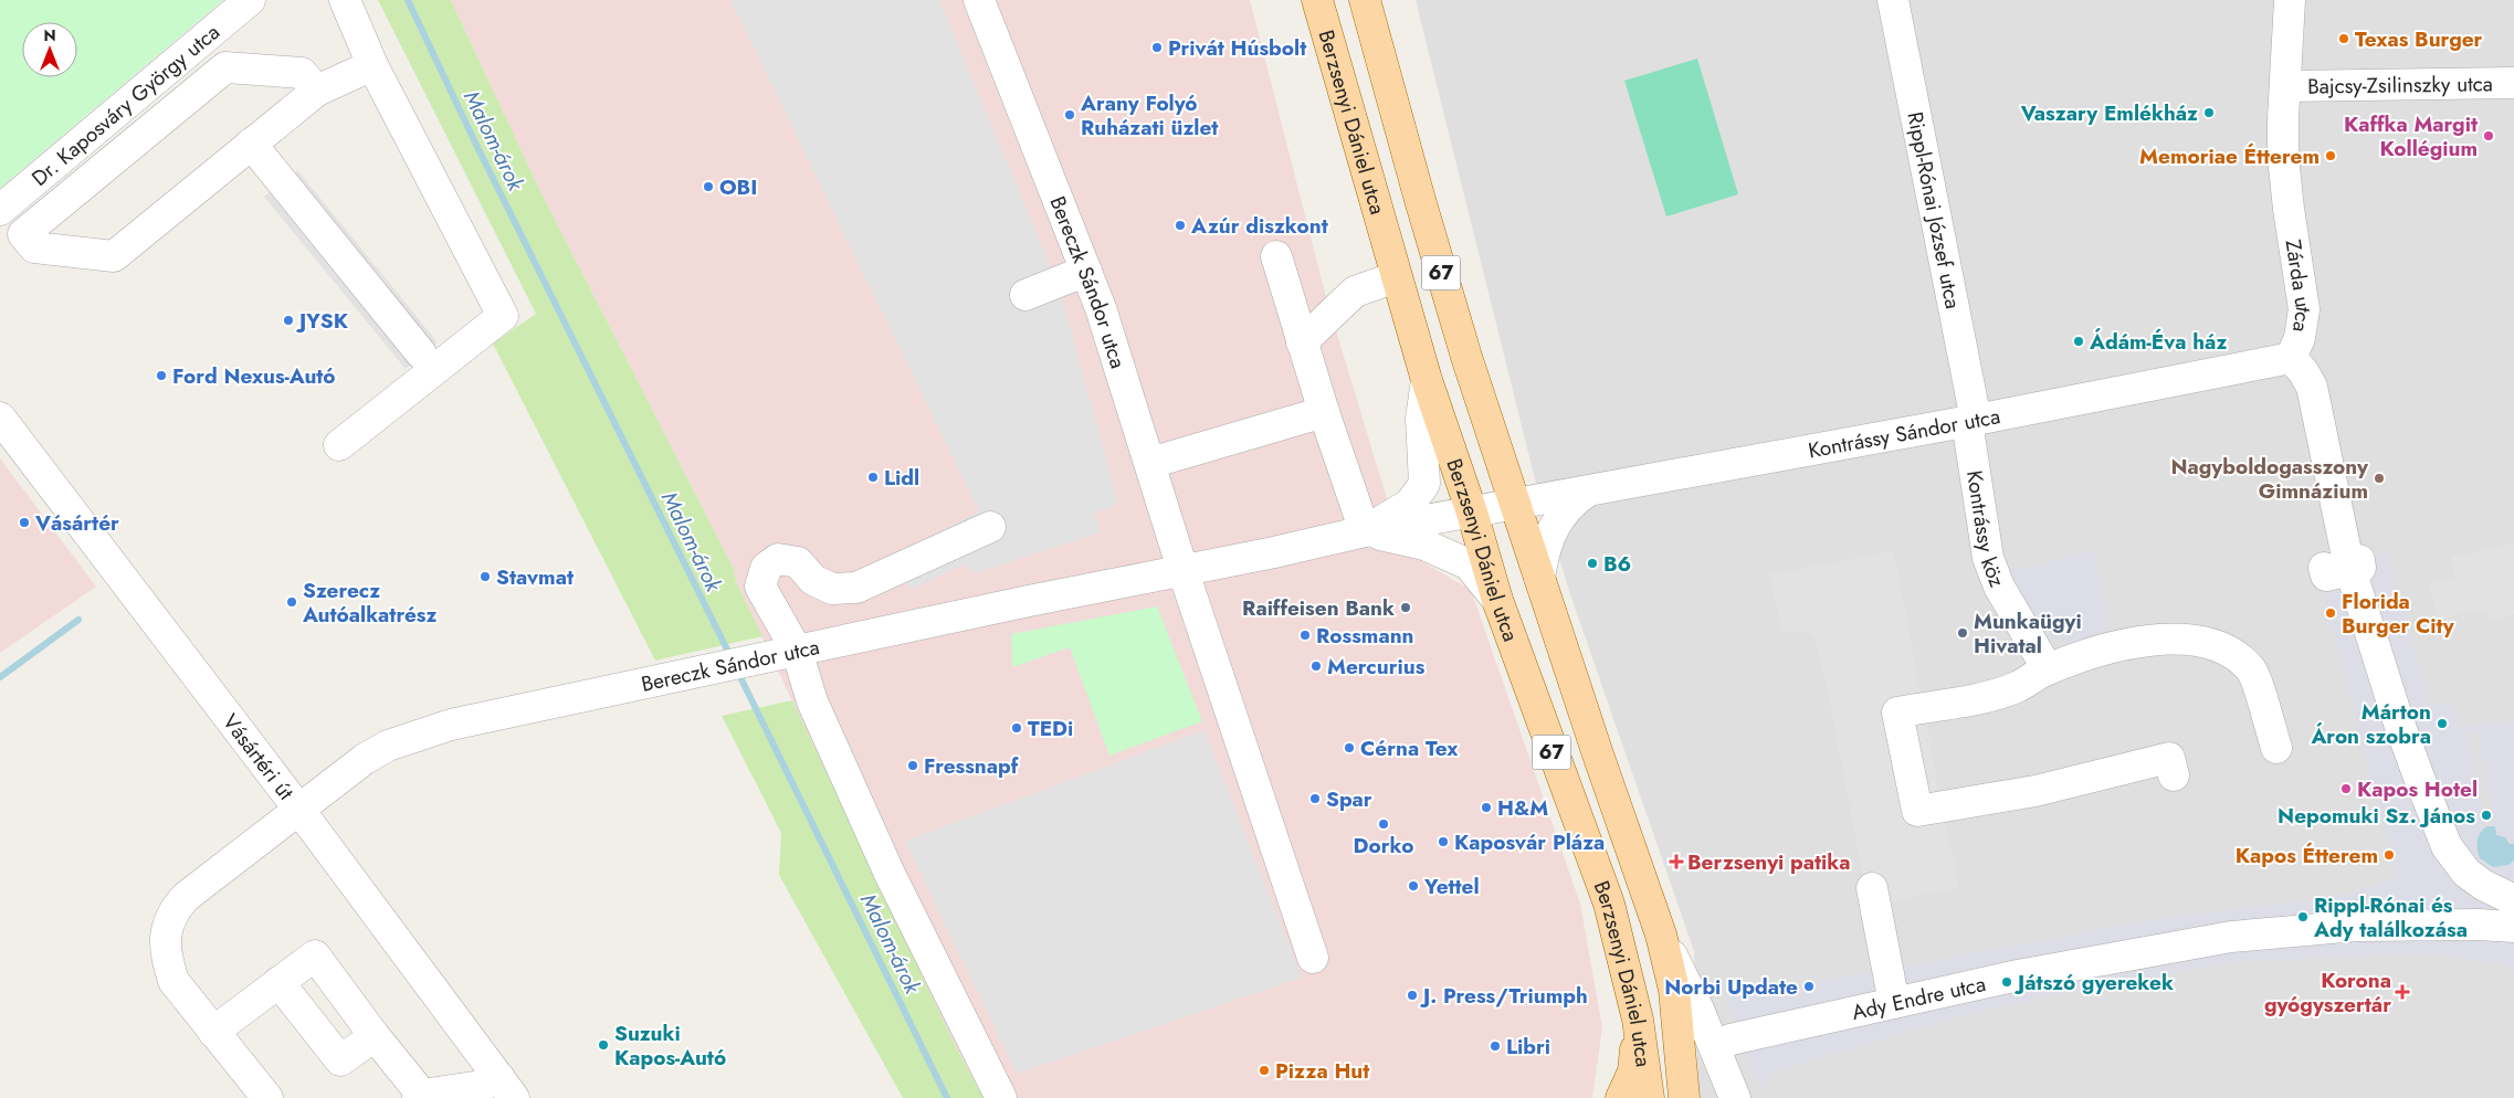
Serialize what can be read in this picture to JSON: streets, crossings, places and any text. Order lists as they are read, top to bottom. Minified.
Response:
{"streets":{"main road":["Berzsenyi Dániel utca","67"],"street":["Bajcsy-Zsilinszky utca","Dr. Kaposváry György utca","Rippl-Rónai József utca","Bereczk Sándor utca","Zárda utca","Kontrássy Sándor utca","Kontrássy köz","Vásártéri út","Ady Endre utca"]},"crossings":[["Bajcsy-Zsilinszky utca","Zárda utca"],["Berzsenyi Dániel utca","Bereczk Sándor utca"],["Berzsenyi Dániel utca","Kontrássy Sándor utca"],["Rippl-Rónai József utca","Kontrássy Sándor utca"],["Rippl-Rónai József utca","Kontrássy köz"],["Bereczk Sándor utca","Kontrássy Sándor utca"],["Bereczk Sándor utca","Vásártéri út"],["Zárda utca","Kontrássy Sándor utca"],["Kontrássy Sándor utca","Kontrássy köz"]],"water":["Malom-árok"],"places":{"other":["Texas Burger","Privát Húsbolt","Vaszary Emlékház","Arany Folyó Ruházati üzlet","Kaffka Margit Kollégium","Memoriae Étterem","OBI","Azúr diszkont","JYSK","Ádám-Éva ház","Ford Nexus-Autó","Lidl","Nagyboldogasszony Gimnázium","Vásártér","B6","Stavmat","Szerecz Autóalkatrész","Raiffeisen Bank","Florida Burger City","Munkaügyi Hivatal","Rossmann","Mercurius","Márton Áron szobra","TEDi","Cérna Tex","Fressnapf","Kapos Hotel","Spar","H&M","Nepomuki Sz. János","Dorko","Kaposvár Pláza","Kapos Étterem","Yettel","Rippl-Rónai és Ady találkozása","Játszó gyerekek","Norbi Update","J. Press/Triumph","Suzuki Kapos-Autó","Libri","Pizza Hut"],"health":["Berzsenyi patika","Korona gyógyszertár"]},"north":"top"}
